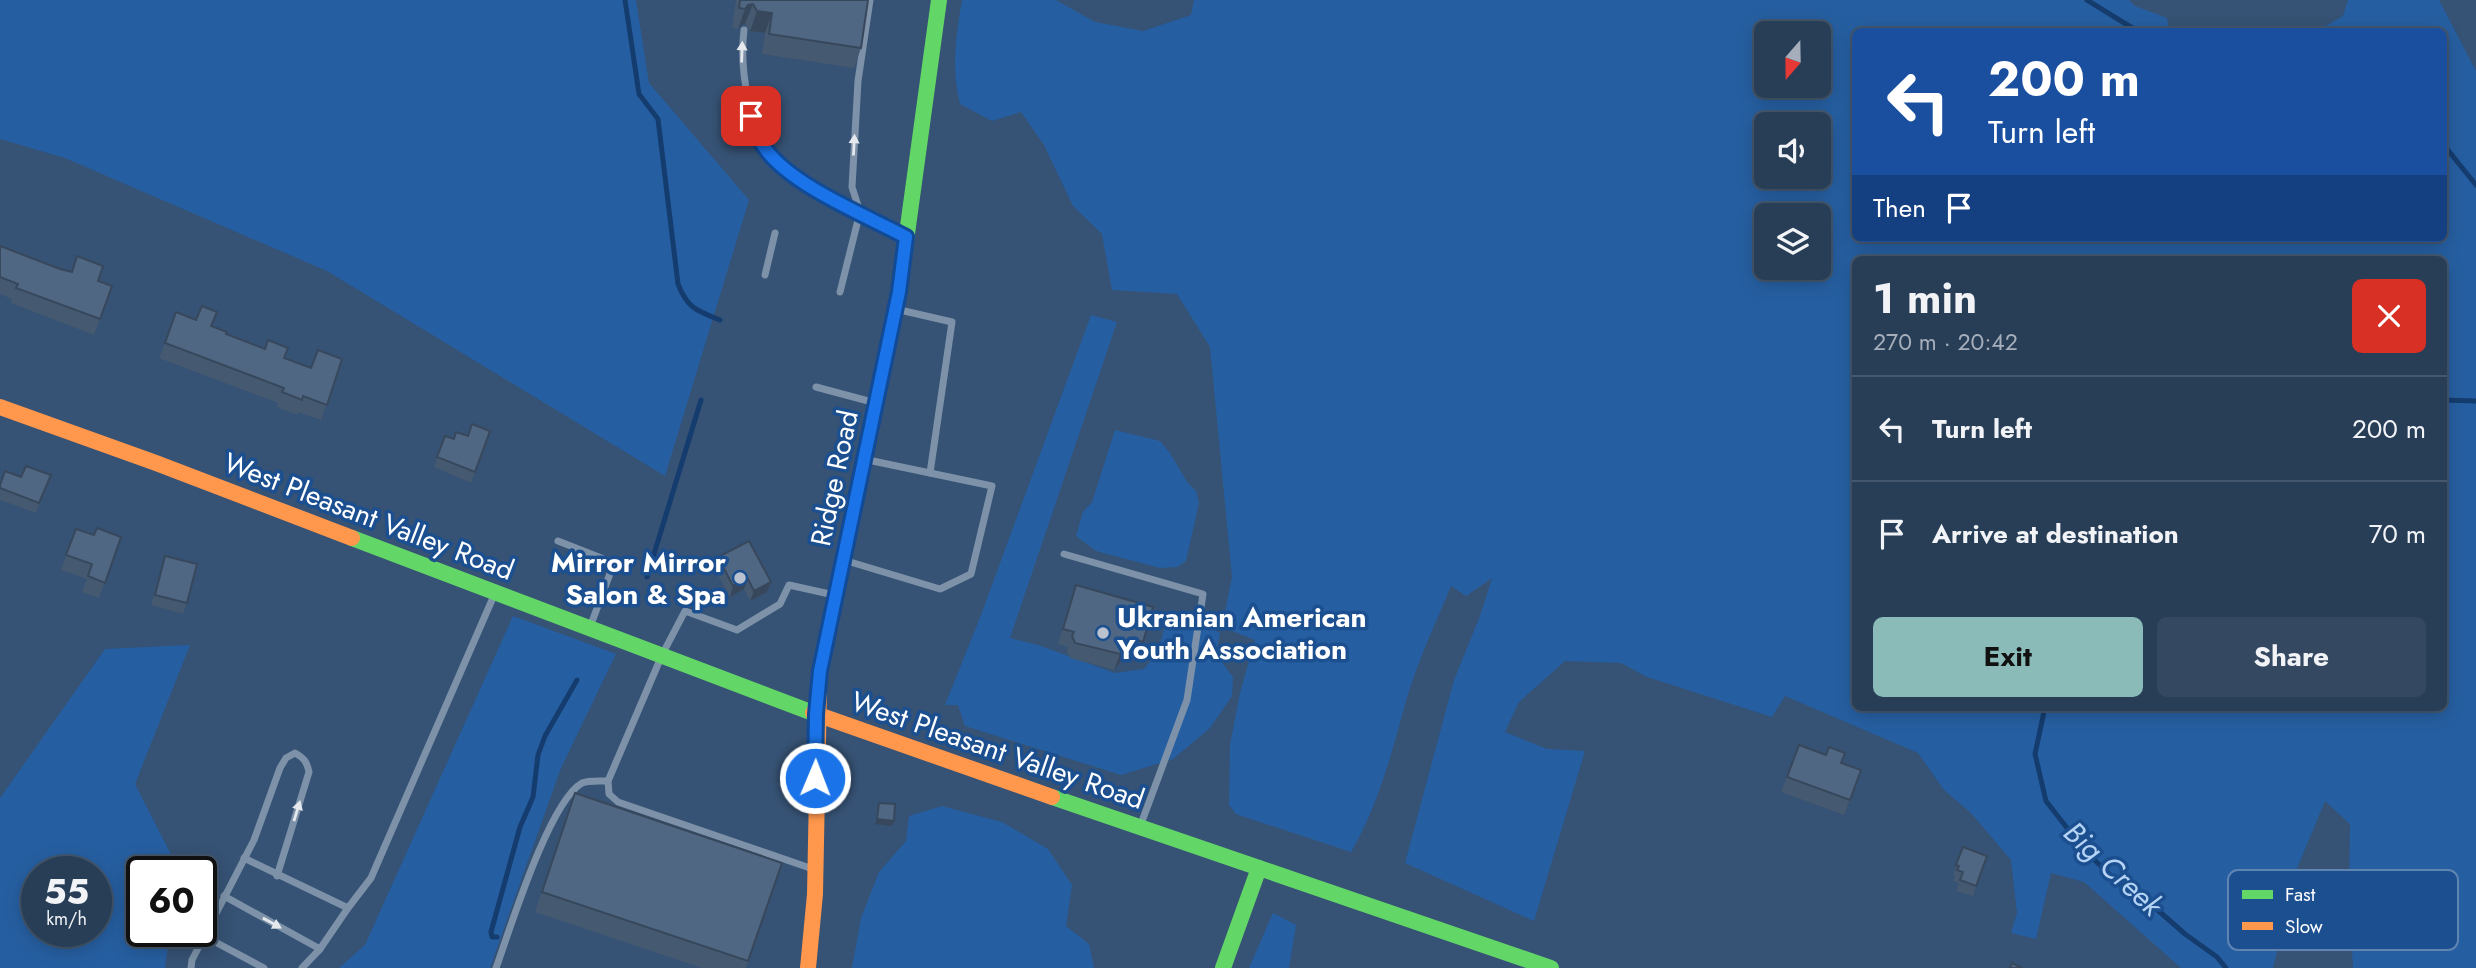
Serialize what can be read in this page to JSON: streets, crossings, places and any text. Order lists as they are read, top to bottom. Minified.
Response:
{"streets":{"main road":["Ridge Road","West Pleasant Valley Road"]},"crossings":[["Ridge Road","West Pleasant Valley Road"]],"water":["Big Creek"],"places":["Mirror Mirror Salon & Spa","Ukranian American Youth Association"],"legend":["Fast","Slow"],"north":"bottom","page":{"turn":["200 m","Turn left"],"then":"Then","heading":["1 min","270 m · 20:42"],"list":[{"name":"Turn left","value":"200 m"},{"name":"Arrive at destination","value":"70 m"}],"buttons":["Exit","Share"],"speed":"55 km/h","limit":"60"}}
